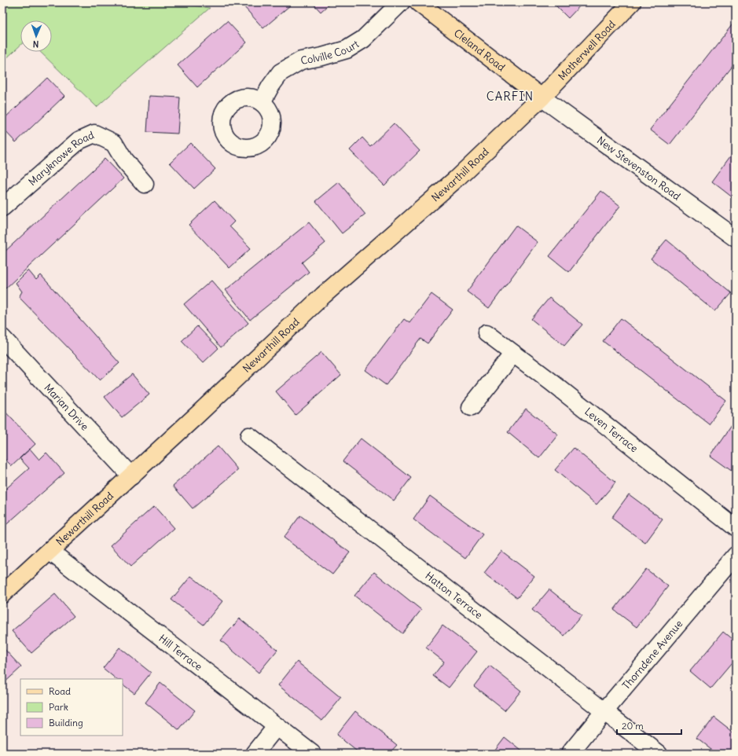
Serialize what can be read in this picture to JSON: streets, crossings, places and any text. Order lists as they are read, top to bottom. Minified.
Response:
{"streets":{"main road":["Motherwell Road","Cleland Road","Newarthill Road"],"street":["Colville Court","Maryknowe Road","New Stevenston Road","Marian Drive","Leven Terrace","Hatton Terrace","Hill Terrace","Thorndene Avenue"]},"crossings":[["Motherwell Road","Cleland Road"],["Motherwell Road","New Stevenston Road"],["Motherwell Road","Newarthill Road"],["Cleland Road","New Stevenston Road"],["Cleland Road","Newarthill Road"],["New Stevenston Road","Newarthill Road"],["Newarthill Road","Marian Drive"],["Newarthill Road","Hill Terrace"],["Hatton Terrace","Thorndene Avenue"]],"districts":["CARFIN"],"legend":["Road","Park","Building"],"scale_bar":"20 m","north":"bottom"}
